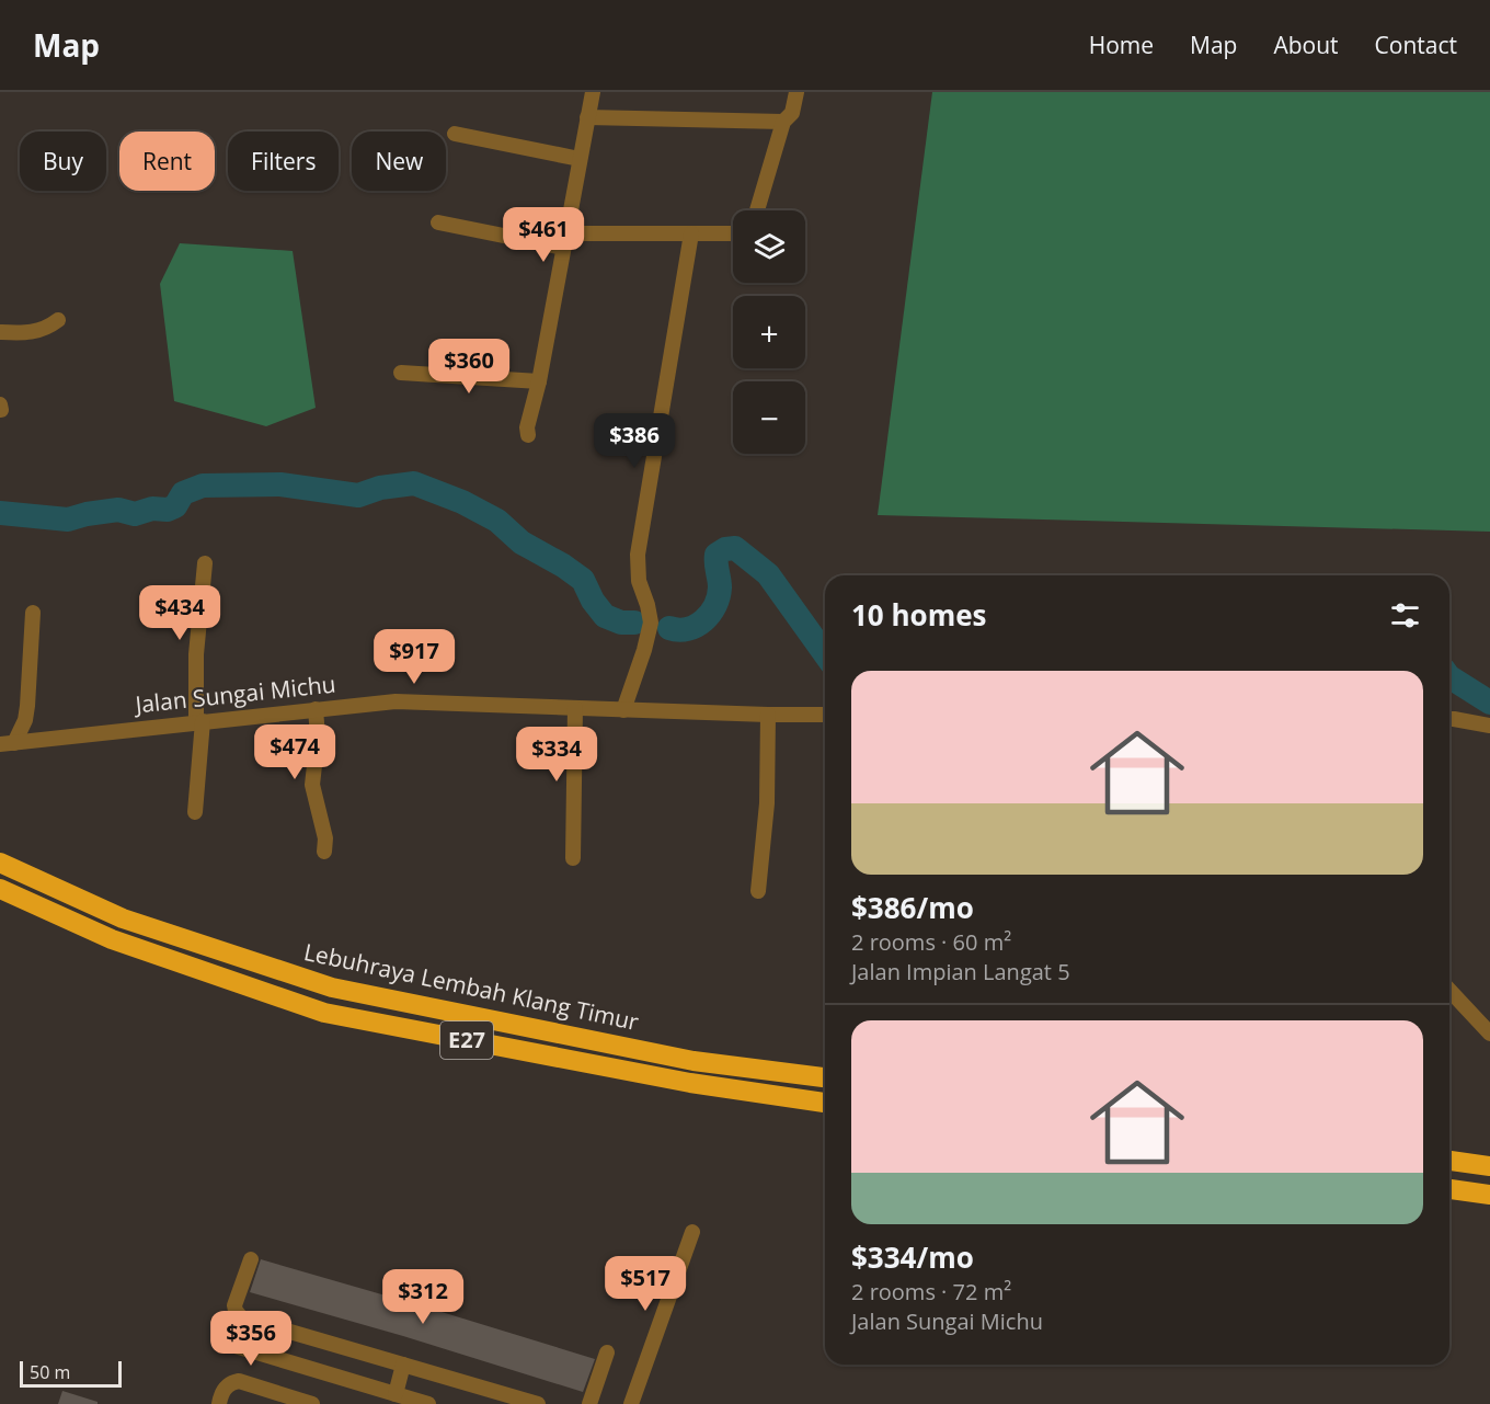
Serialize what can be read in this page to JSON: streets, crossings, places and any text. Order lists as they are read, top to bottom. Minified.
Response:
{"streets":{"highway":["Lebuhraya Lembah Klang Timur","E27"],"street":["Jalan Sungai Michu"]},"scale_bar":"50 m","page":{"header":"Map","nav":["Home","Map","About","Contact"],"chip":["Buy","Rent","Filters","New"],"price":["$461","$360","$386","$434","$917","$474","$334","$517","$312","$356"],"map_buttons":["+","−"],"heading":"10 homes","list":[{"name":"$386/mo","note":"2 rooms · 60 m² · Jalan Impian Langat 5"},{"name":"$334/mo","note":"2 rooms · 72 m² · Jalan Sungai Michu"}],"scale":"50 m"}}
